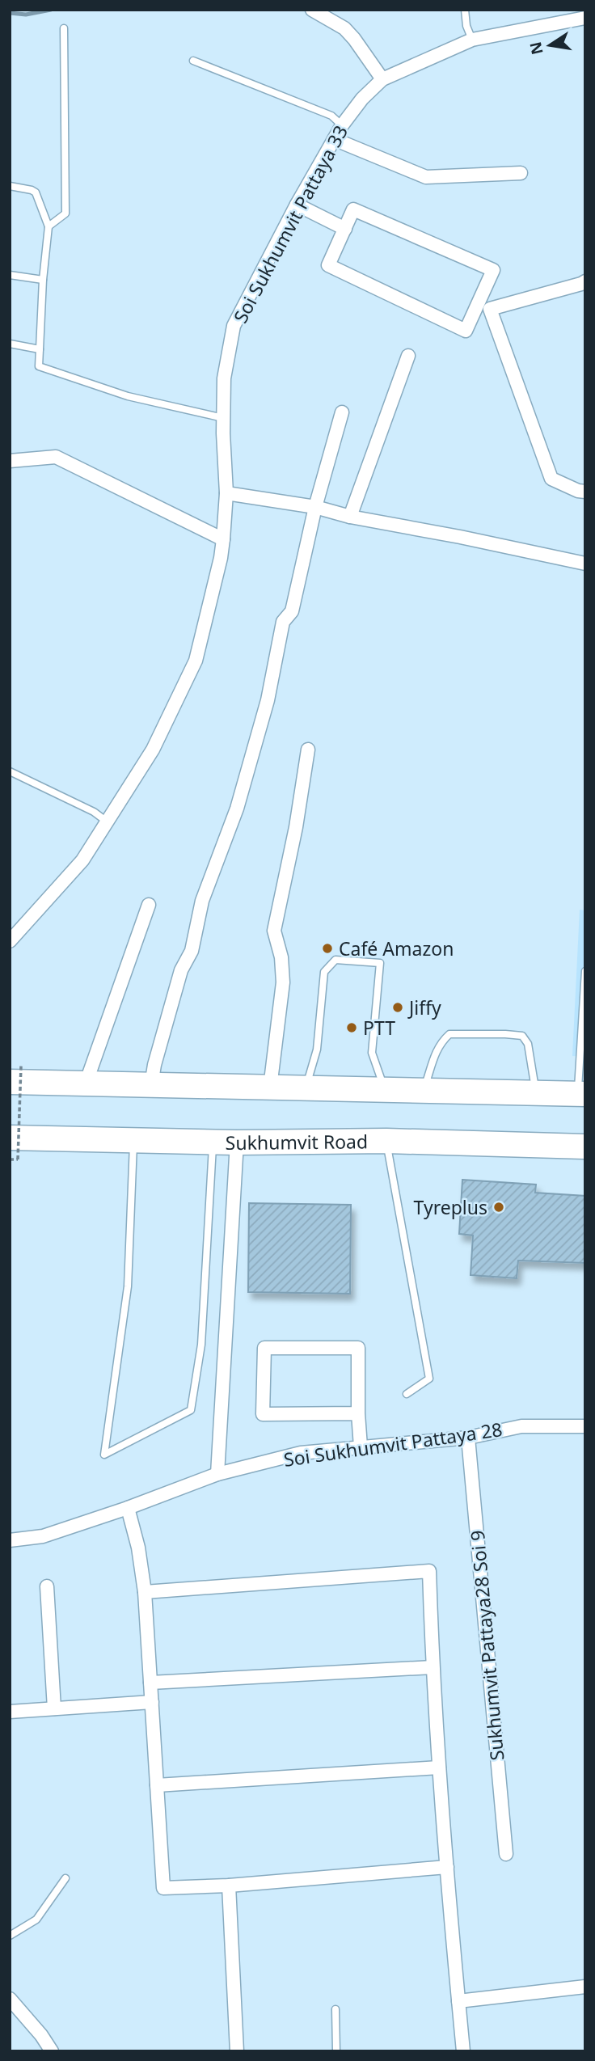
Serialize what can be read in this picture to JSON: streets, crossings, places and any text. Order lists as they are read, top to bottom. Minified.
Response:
{"streets":{"highway":["Sukhumvit Road"],"street":["Soi Sukhumvit Pattaya 33","Soi Sukhumvit Pattaya 28","Sukhumvit Pattaya28 Soi 9"]},"crossings":[["Soi Sukhumvit Pattaya 28","Sukhumvit Pattaya28 Soi 9"]],"places":["Café Amazon","Jiffy","PTT","Tyreplus"],"north":"left"}
